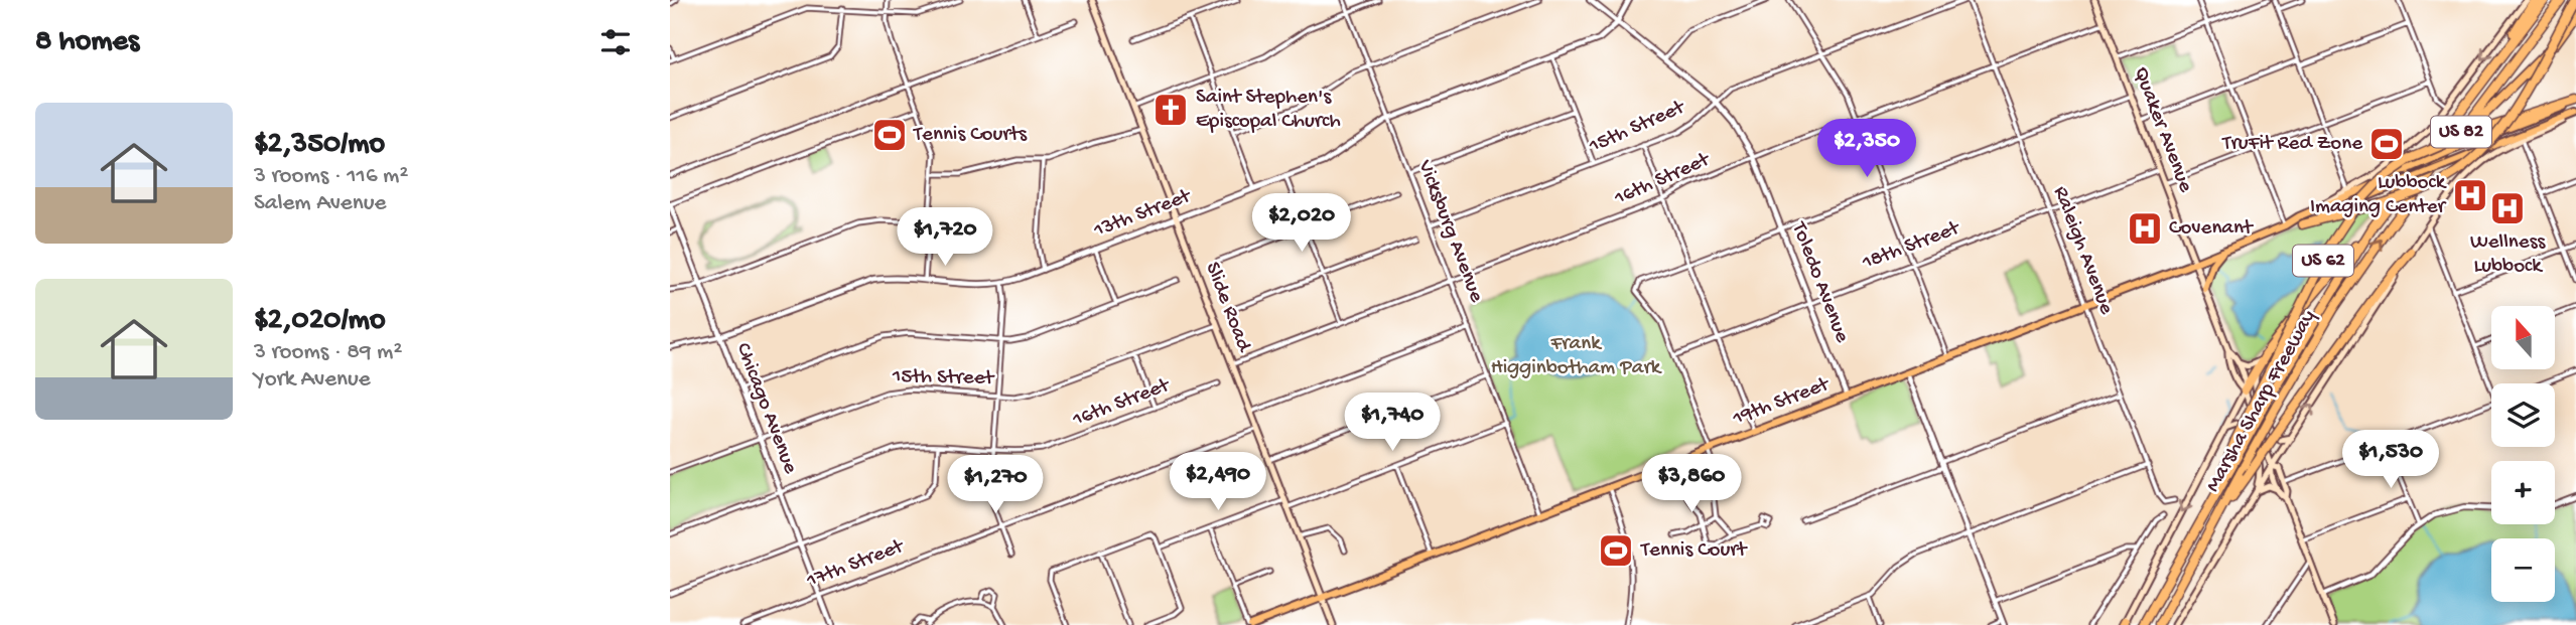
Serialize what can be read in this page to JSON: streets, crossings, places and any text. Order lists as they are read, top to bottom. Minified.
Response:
{"streets":{"highway":["US 82","US 62","Marsha Sharp Freeway"],"main road":["Quaker Avenue","Slide Road","19th Street"],"street":["15th Street","16th Street","13th Street","Vicksburg Avenue","18th Street","Raleigh Avenue","Toledo Avenue","Chicago Avenue","17th Street"]},"crossings":[["15th Street","Vicksburg Avenue"],["15th Street","Raleigh Avenue"],["15th Street","Toledo Avenue"],["15th Street","Slide Road"],["15th Street","Chicago Avenue"],["Quaker Avenue","16th Street"],["Quaker Avenue","18th Street"],["Quaker Avenue","Marsha Sharp Freeway"],["Quaker Avenue","19th Street"],["16th Street","Vicksburg Avenue"],["16th Street","Raleigh Avenue"],["16th Street","Toledo Avenue"],["16th Street","Slide Road"],["16th Street","Chicago Avenue"],["13th Street","Vicksburg Avenue"],["13th Street","Toledo Avenue"],["13th Street","Slide Road"],["13th Street","Chicago Avenue"],["Vicksburg Avenue","19th Street"],["18th Street","Raleigh Avenue"],["18th Street","Toledo Avenue"],["Raleigh Avenue","19th Street"],["US 62","Marsha Sharp Freeway"],["US 62","19th Street"],["Toledo Avenue","19th Street"],["Slide Road","19th Street"],["Slide Road","17th Street"],["Marsha Sharp Freeway","19th Street"],["Chicago Avenue","17th Street"]],"parks":["Frank Higginbotham Park"],"places":{"church":["Saint Stephen's Episcopal Church"],"sports":["Tennis Courts","TruFit Red Zone","Tennis Court"],"hospital":["Lubbock Imaging Center","Wellness Lubbock","Covenant"]},"north":"top","page":{"heading":"8 homes","list":[{"name":"$2,350/mo","note":"3 rooms · 116 m² · Salem Avenue"},{"name":"$2,020/mo","note":"3 rooms · 89 m² · York Avenue"}],"price":["$2,350","$2,020","$1,720","$1,740","$1,530","$2,490","$3,860","$1,270"],"map_buttons":["+","−"]}}
